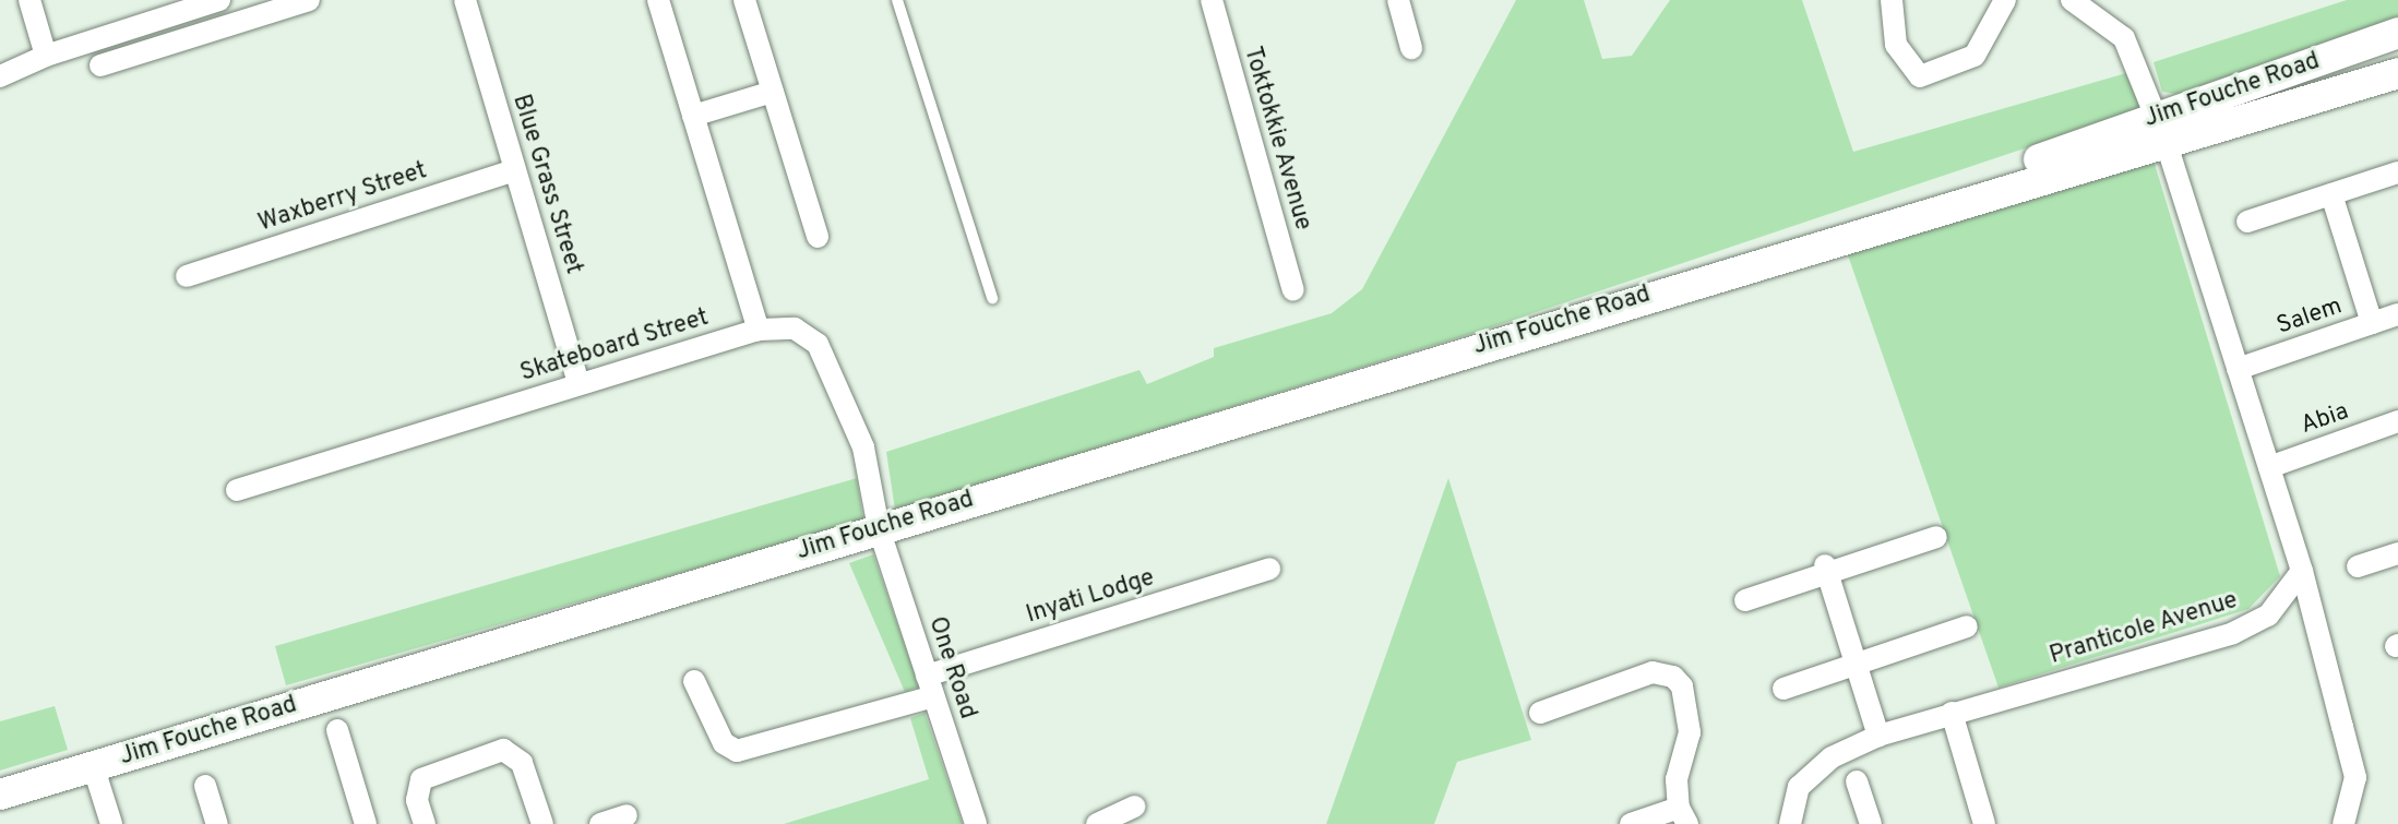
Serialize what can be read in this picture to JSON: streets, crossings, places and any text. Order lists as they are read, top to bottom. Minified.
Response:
{"streets":{"street":["Jim Fouche Road","Toktokkie Avenue","Blue Grass Street","Waxberry Street","Salem","Skateboard Street","Abia","Inyati Lodge","Pranticole Avenue","One Road"]},"crossings":[["Jim Fouche Road","Skateboard Street"],["Jim Fouche Road","One Road"],["Blue Grass Street","Waxberry Street"],["Blue Grass Street","Skateboard Street"],["Skateboard Street","One Road"],["Inyati Lodge","One Road"]]}
